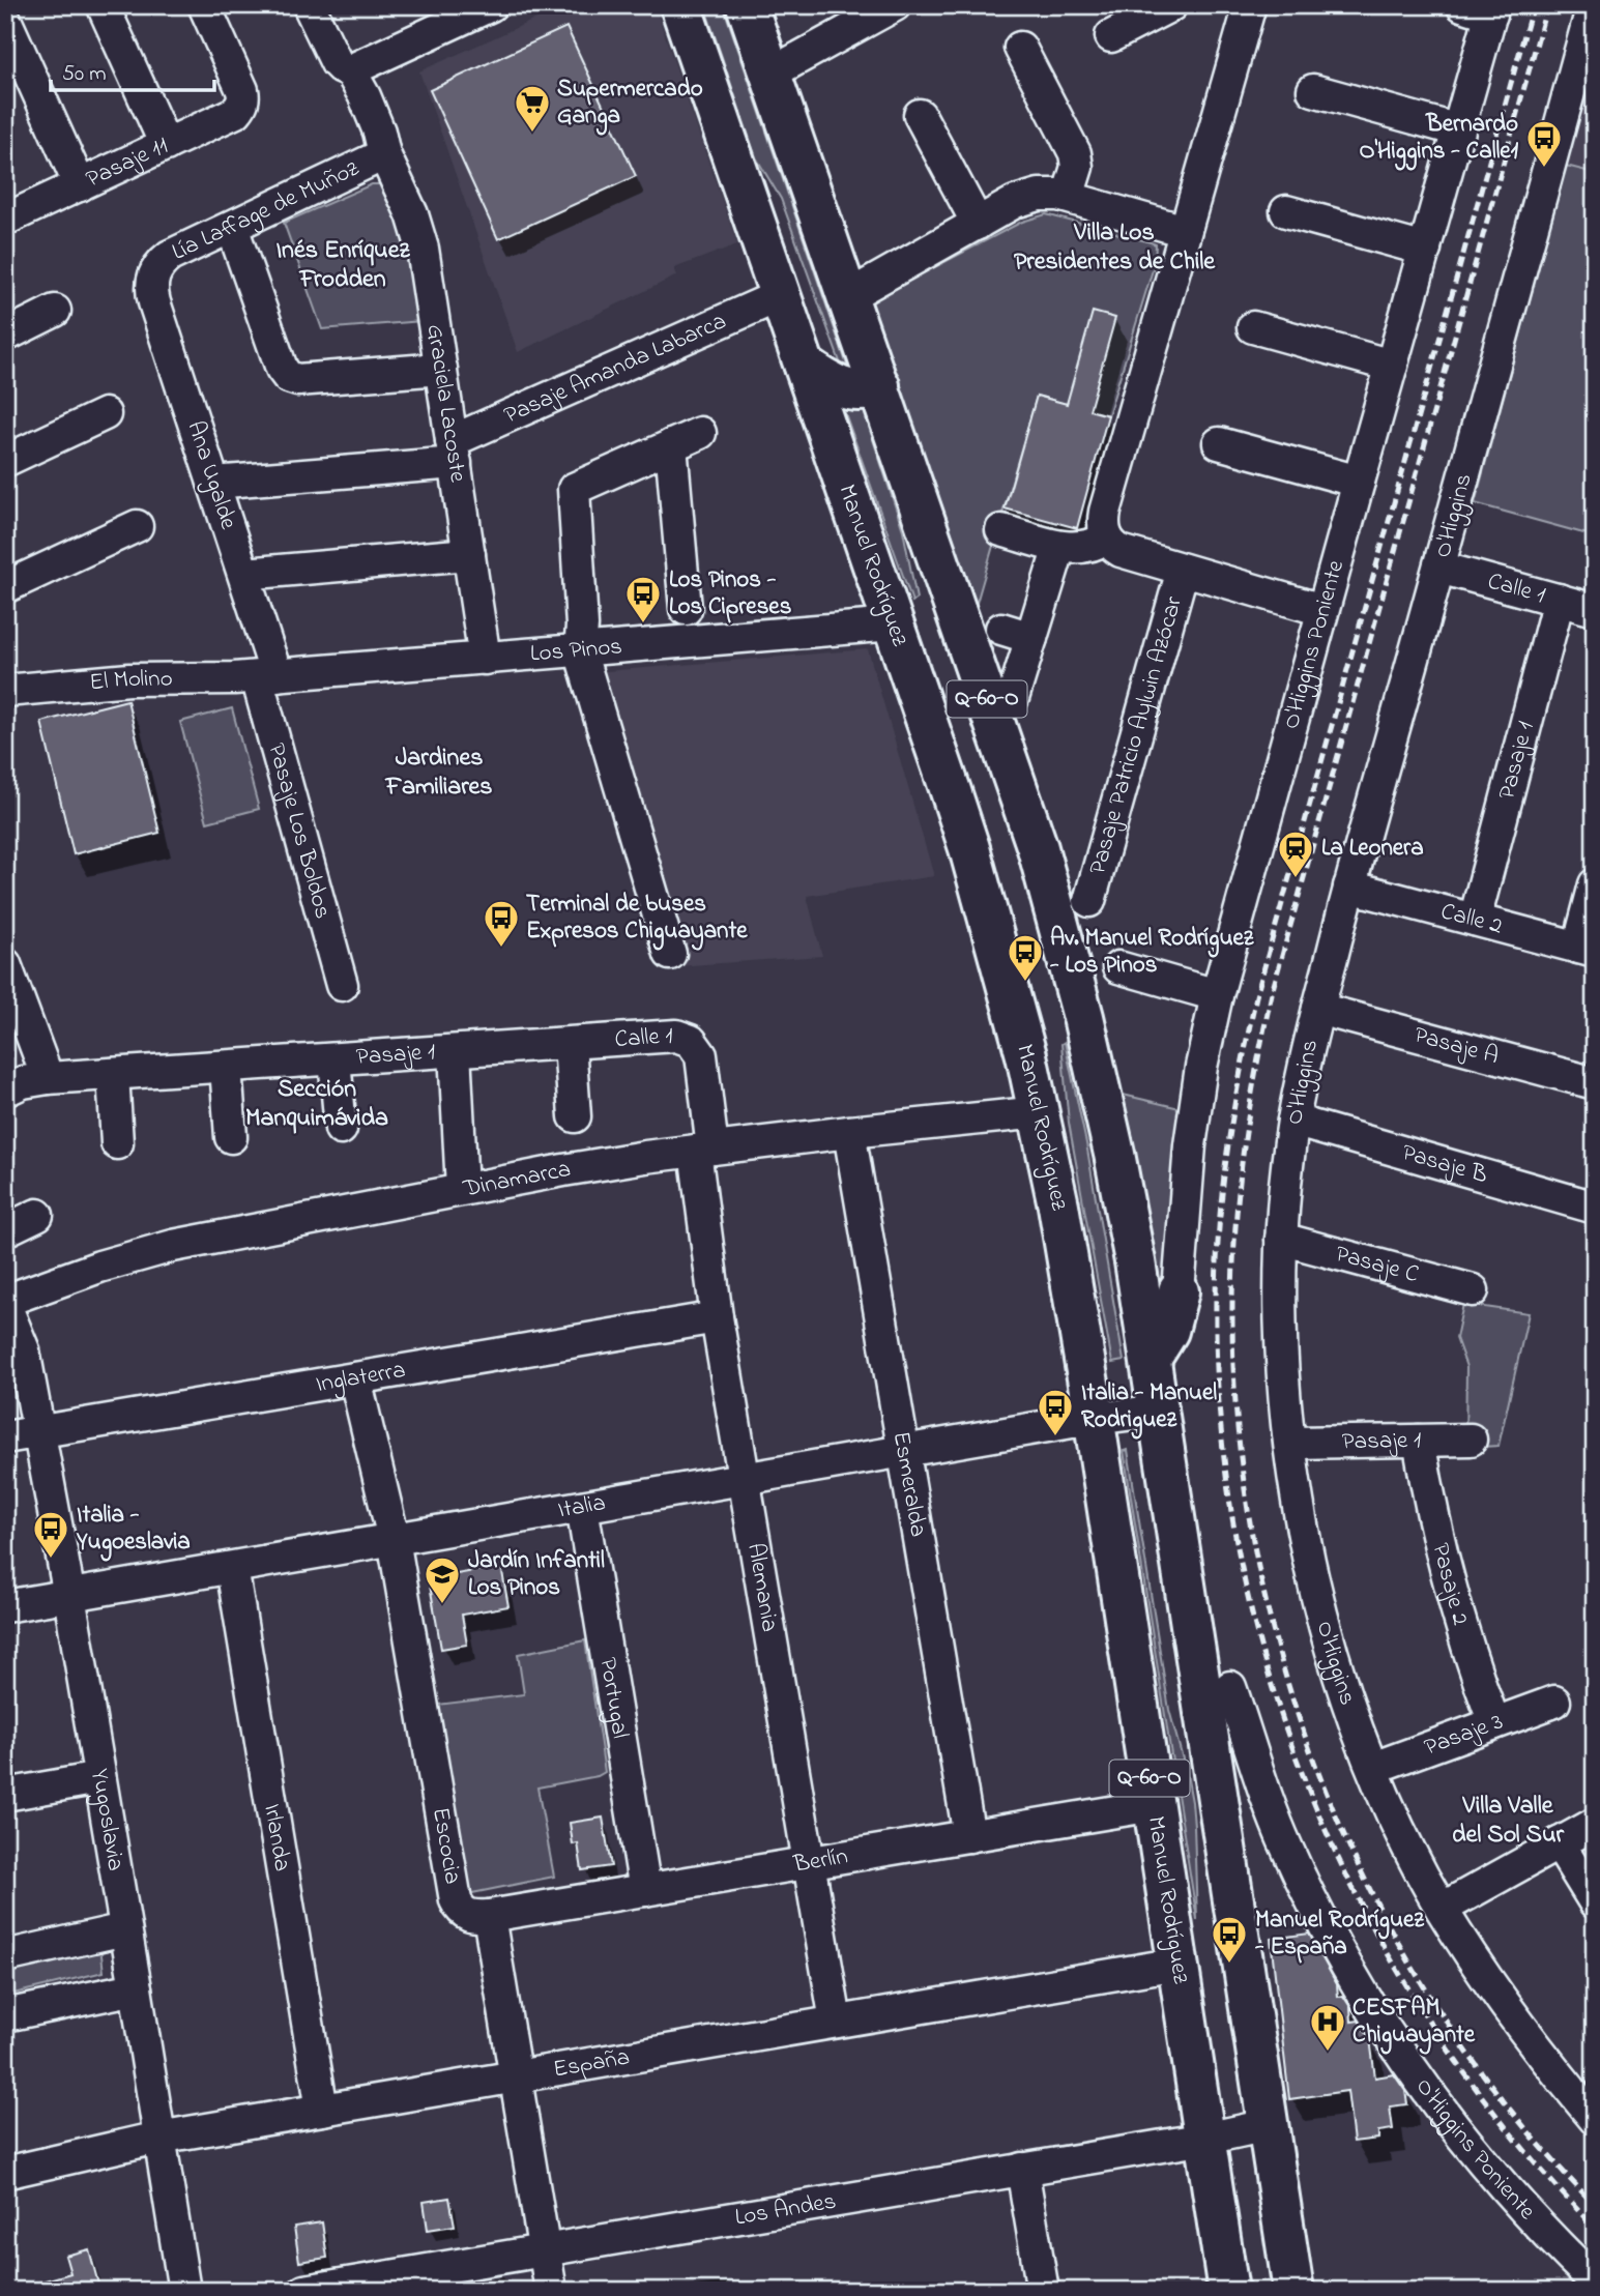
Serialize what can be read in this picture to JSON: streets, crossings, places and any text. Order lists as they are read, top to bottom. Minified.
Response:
{"streets":{"main road":["Manuel Rodríguez","Q-60-O"],"street":["Pasaje 11","Lía Laffage de Muñoz","Pasaje Amanda Labarca","Graciela Lacoste","Ana Ugalde","O'Higgins","Calle 1","O'Higgins Poniente","Los Pinos","El Molino","Pasaje Patricio Aylwin Azócar","Pasaje 1","Pasaje Los Boldos","Calle 2","Pasaje A","Pasaje B","Dinamarca","Pasaje C","Inglaterra","Esmeralda","Italia","Pasaje 2","Alemania","Portugal","Pasaje 3","Yugoslavia","Irlanda","Escocia","Berlín","España","Los Andes"]},"crossings":[["Lía Laffage de Muñoz","Graciela Lacoste"],["Lía Laffage de Muñoz","Ana Ugalde"],["Pasaje Amanda Labarca","Graciela Lacoste"],["Pasaje Amanda Labarca","Ana Ugalde"],["Pasaje Amanda Labarca","Manuel Rodríguez"],["Graciela Lacoste","Los Pinos"],["Ana Ugalde","Los Pinos"],["Ana Ugalde","El Molino"],["Ana Ugalde","Pasaje Los Boldos"],["O'Higgins","Calle 1"],["O'Higgins","Pasaje 1"],["O'Higgins","Calle 2"],["O'Higgins","Pasaje A"],["O'Higgins","Pasaje B"],["O'Higgins","Pasaje C"],["O'Higgins","Pasaje 3"],["Manuel Rodríguez","Los Pinos"],["Manuel Rodríguez","Dinamarca"],["Manuel Rodríguez","Italia"],["Manuel Rodríguez","Berlín"],["Manuel Rodríguez","España"],["Manuel Rodríguez","Los Andes"],["Calle 1","Pasaje 1"],["Calle 1","Dinamarca"],["Calle 1","Alemania"],["Los Pinos","El Molino"],["Los Pinos","Pasaje Los Boldos"],["El Molino","Pasaje Los Boldos"],["Q-60-O","Italia"],["Q-60-O","Los Andes"],["Pasaje 1","Calle 2"],["Pasaje 1","Pasaje 2"],["Dinamarca","Esmeralda"],["Dinamarca","Alemania"],["Dinamarca","Yugoslavia"],["Inglaterra","Alemania"],["Inglaterra","Yugoslavia"],["Inglaterra","Escocia"],["Esmeralda","Italia"],["Esmeralda","Berlín"],["Italia","Alemania"],["Italia","Portugal"],["Italia","Yugoslavia"],["Italia","Irlanda"],["Italia","Escocia"],["Pasaje 2","Pasaje 3"],["Alemania","Berlín"],["Alemania","España"],["Portugal","Berlín"],["Yugoslavia","España"],["Irlanda","España"],["Escocia","Berlín"]],"districts":["Villa Los Presidentes de Chile","Inés Enríquez Frodden","Jardines Familiares","Sección Manquimávida","Villa Valle del Sol Sur"],"places":{"supermarket":["Supermercado Ganga"],"bus stop":["Bernardo O'Higgins - Calle1","Los Pinos - Los Cipreses","Terminal de buses Expresos Chiguayante","Av. Manuel Rodríguez - Los Pinos","Italia - Manuel Rodriguez","Italia - Yugoeslavia","Manuel Rodríguez - España"],"station":["La Leonera"],"school or university":["Jardín Infantil Los Pinos"],"hospital":["CESFAM Chiguayante"]},"scale_bar":"50 m"}
